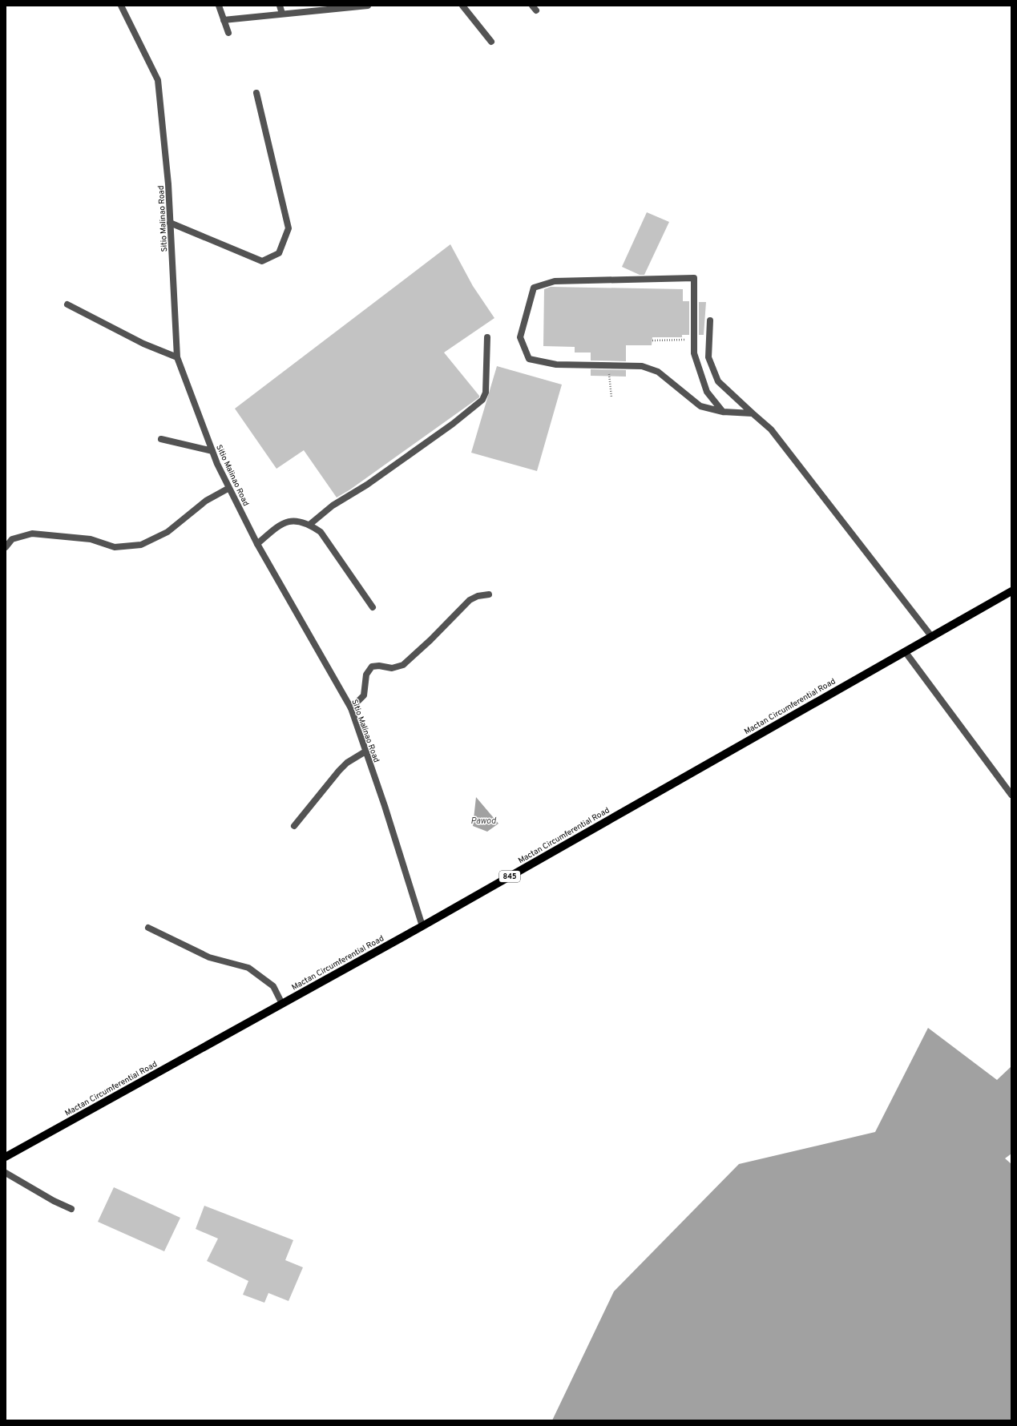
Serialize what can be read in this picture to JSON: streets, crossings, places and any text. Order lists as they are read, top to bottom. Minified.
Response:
{"streets":{"main road":["Mactan Circumferential Road","845"],"street":["Sitio Malinao Road"]},"crossings":[["Sitio Malinao Road","Mactan Circumferential Road"]],"water":["Pawod"]}
